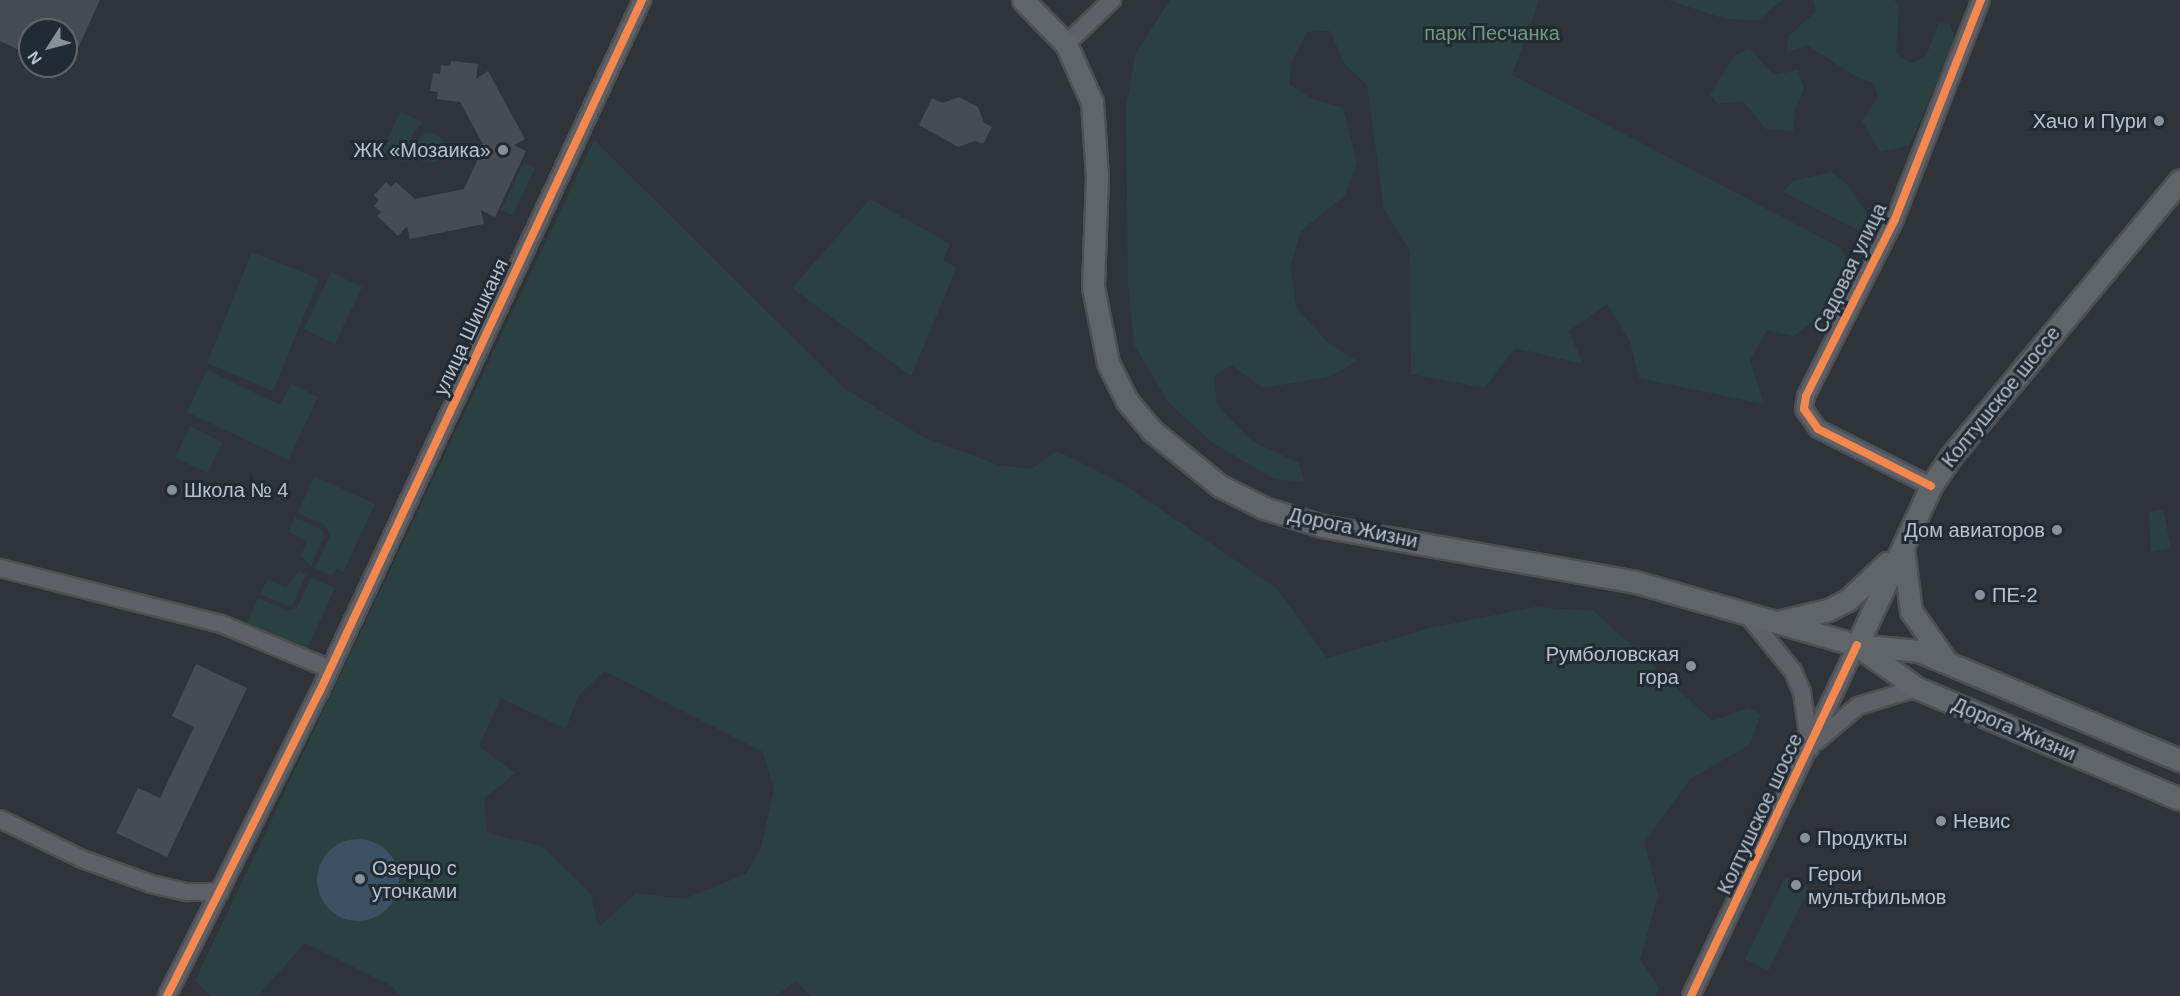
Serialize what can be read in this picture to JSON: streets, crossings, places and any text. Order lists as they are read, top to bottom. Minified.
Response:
{"streets":{"main road":["Колтушское шоссе","Дорога Жизни"],"street":["Садовая улица","улица Шишканя"]},"crossings":[["Садовая улица","Колтушское шоссе"],["Колтушское шоссе","Дорога Жизни"]],"parks":["парк Песчанка"],"places":["Хачо и Пури","ЖК «Мозаика»","Школа № 4","Дом авиаторов","ПЕ-2","Румболовская гора","Невис","Продукты","Озерцо с уточками","Герои мультфильмов"],"north":"bottom left"}
